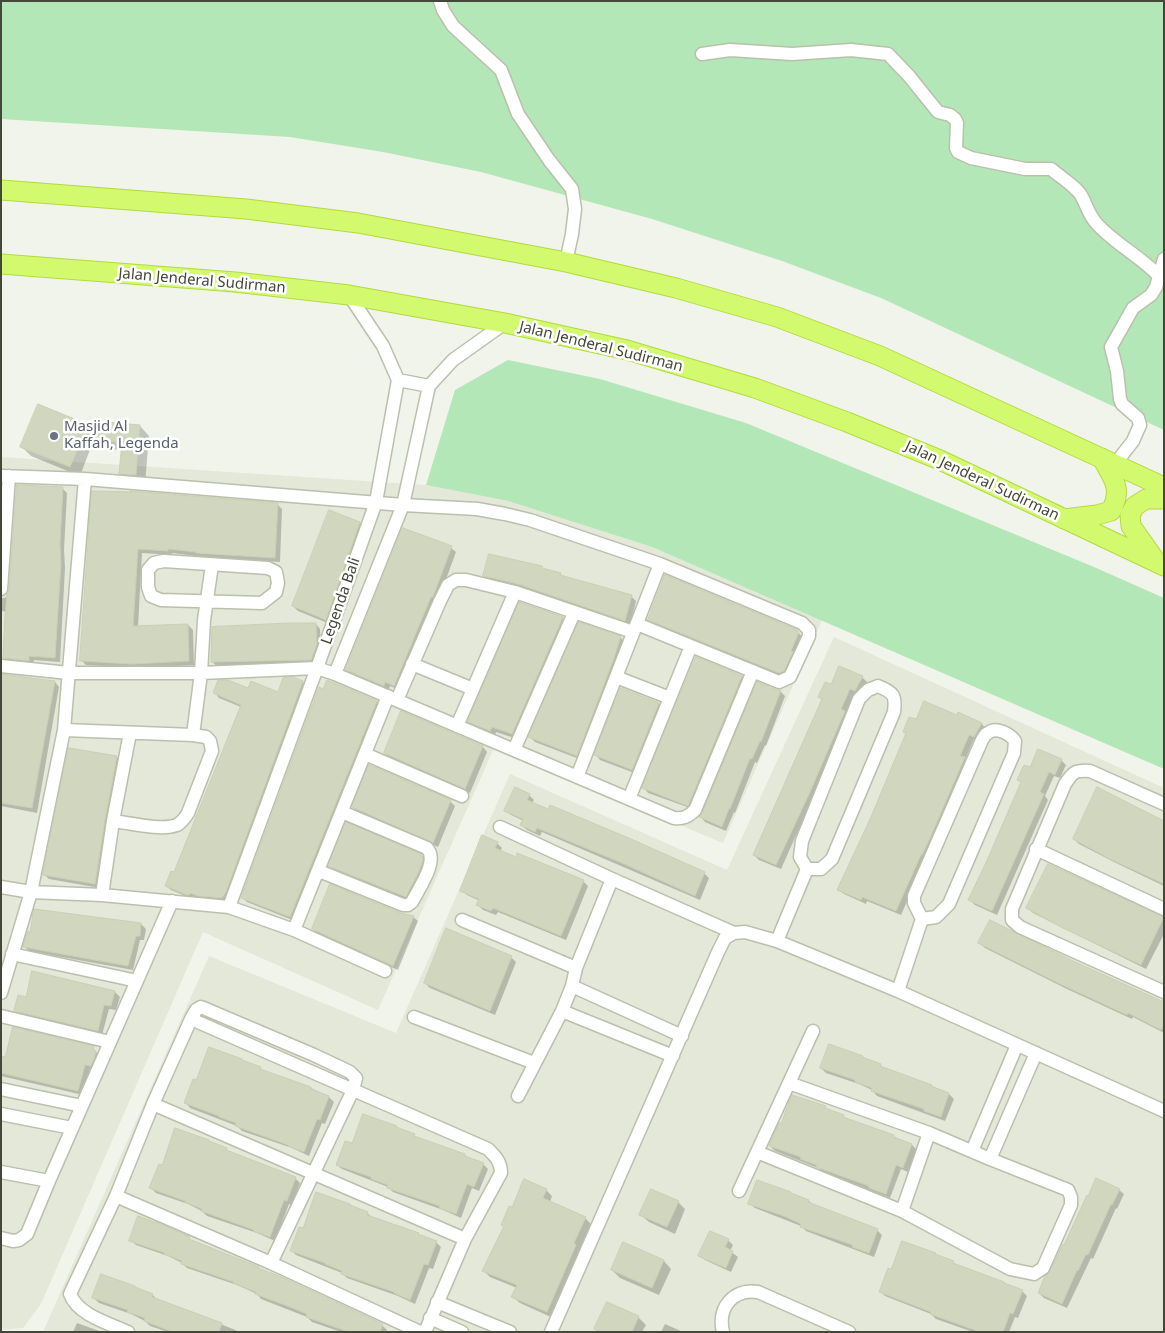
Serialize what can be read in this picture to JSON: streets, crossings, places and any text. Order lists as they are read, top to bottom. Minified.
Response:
{"streets":{"highway":["Jalan Jenderal Sudirman"],"street":["Legenda Bali"]},"places":["Masjid Al Kaffah, Legenda"]}
